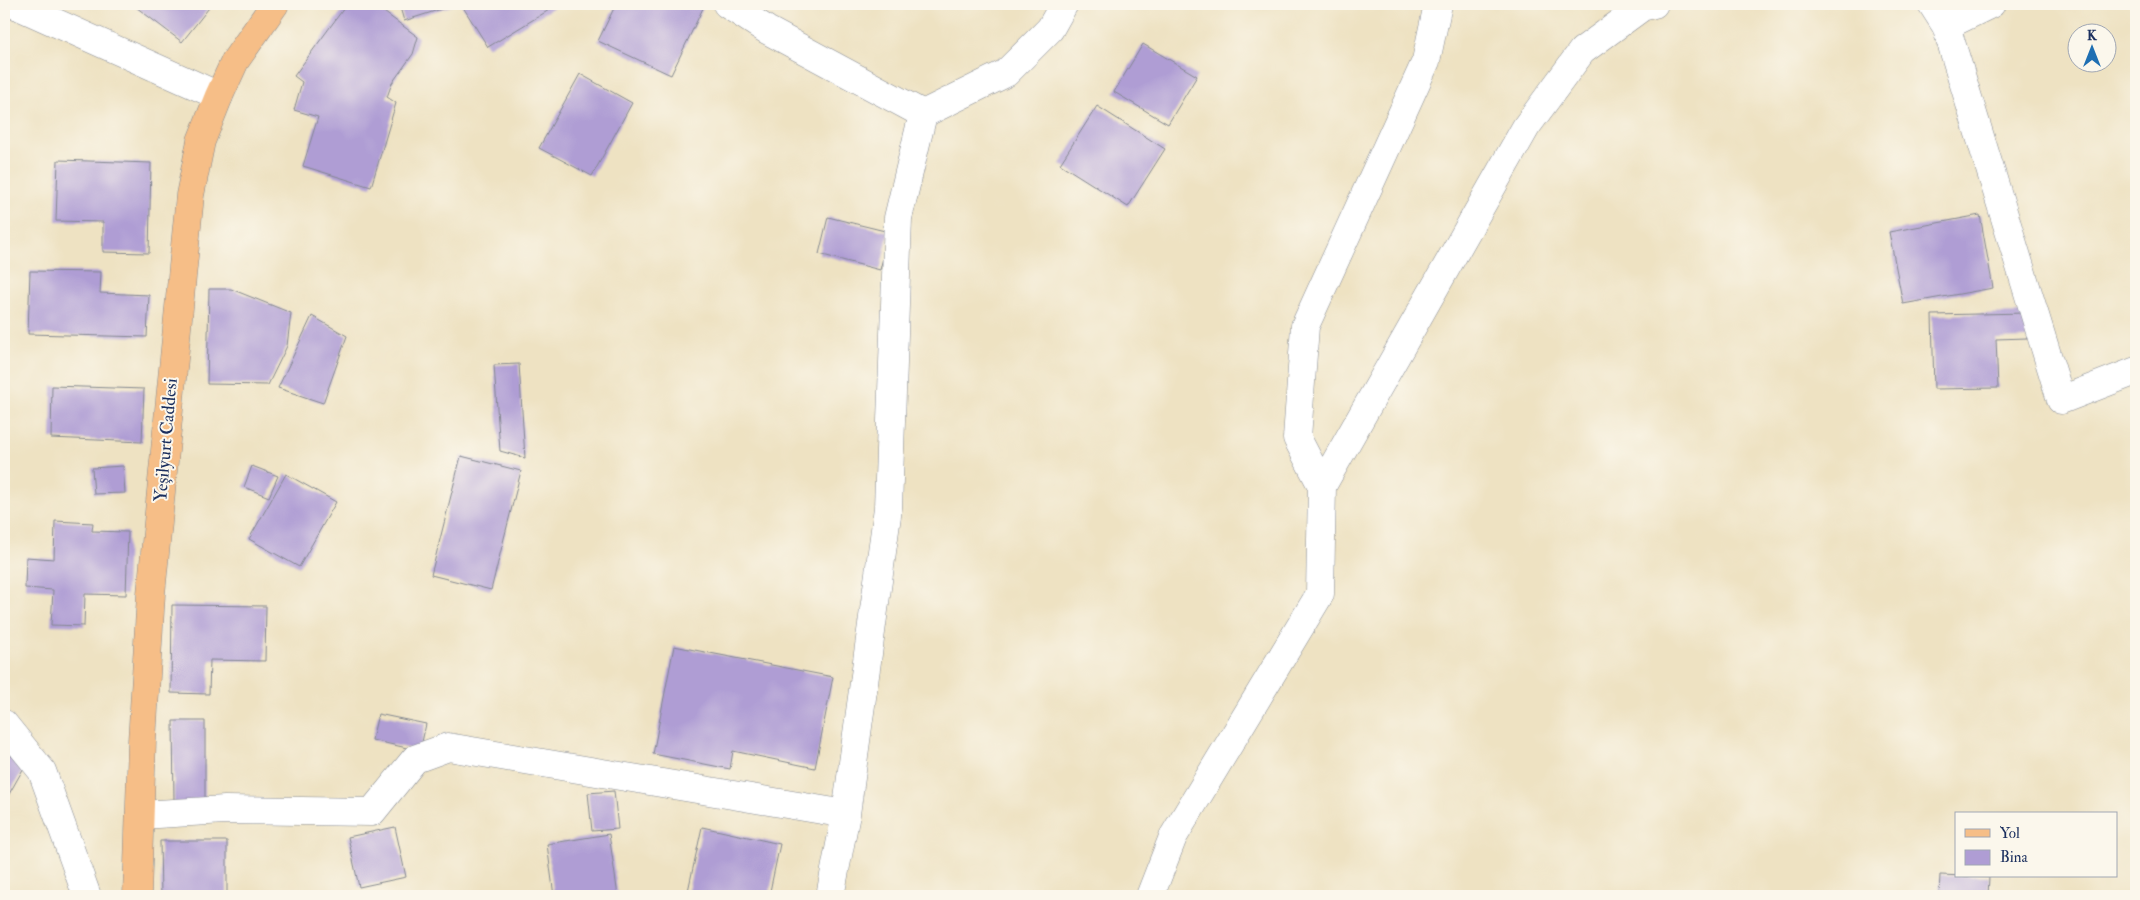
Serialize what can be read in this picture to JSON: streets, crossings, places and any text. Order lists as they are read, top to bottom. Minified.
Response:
{"streets":{"main road":["Yeşilyurt Caddesi"]},"legend":["Yol","Bina"],"north":"top"}
